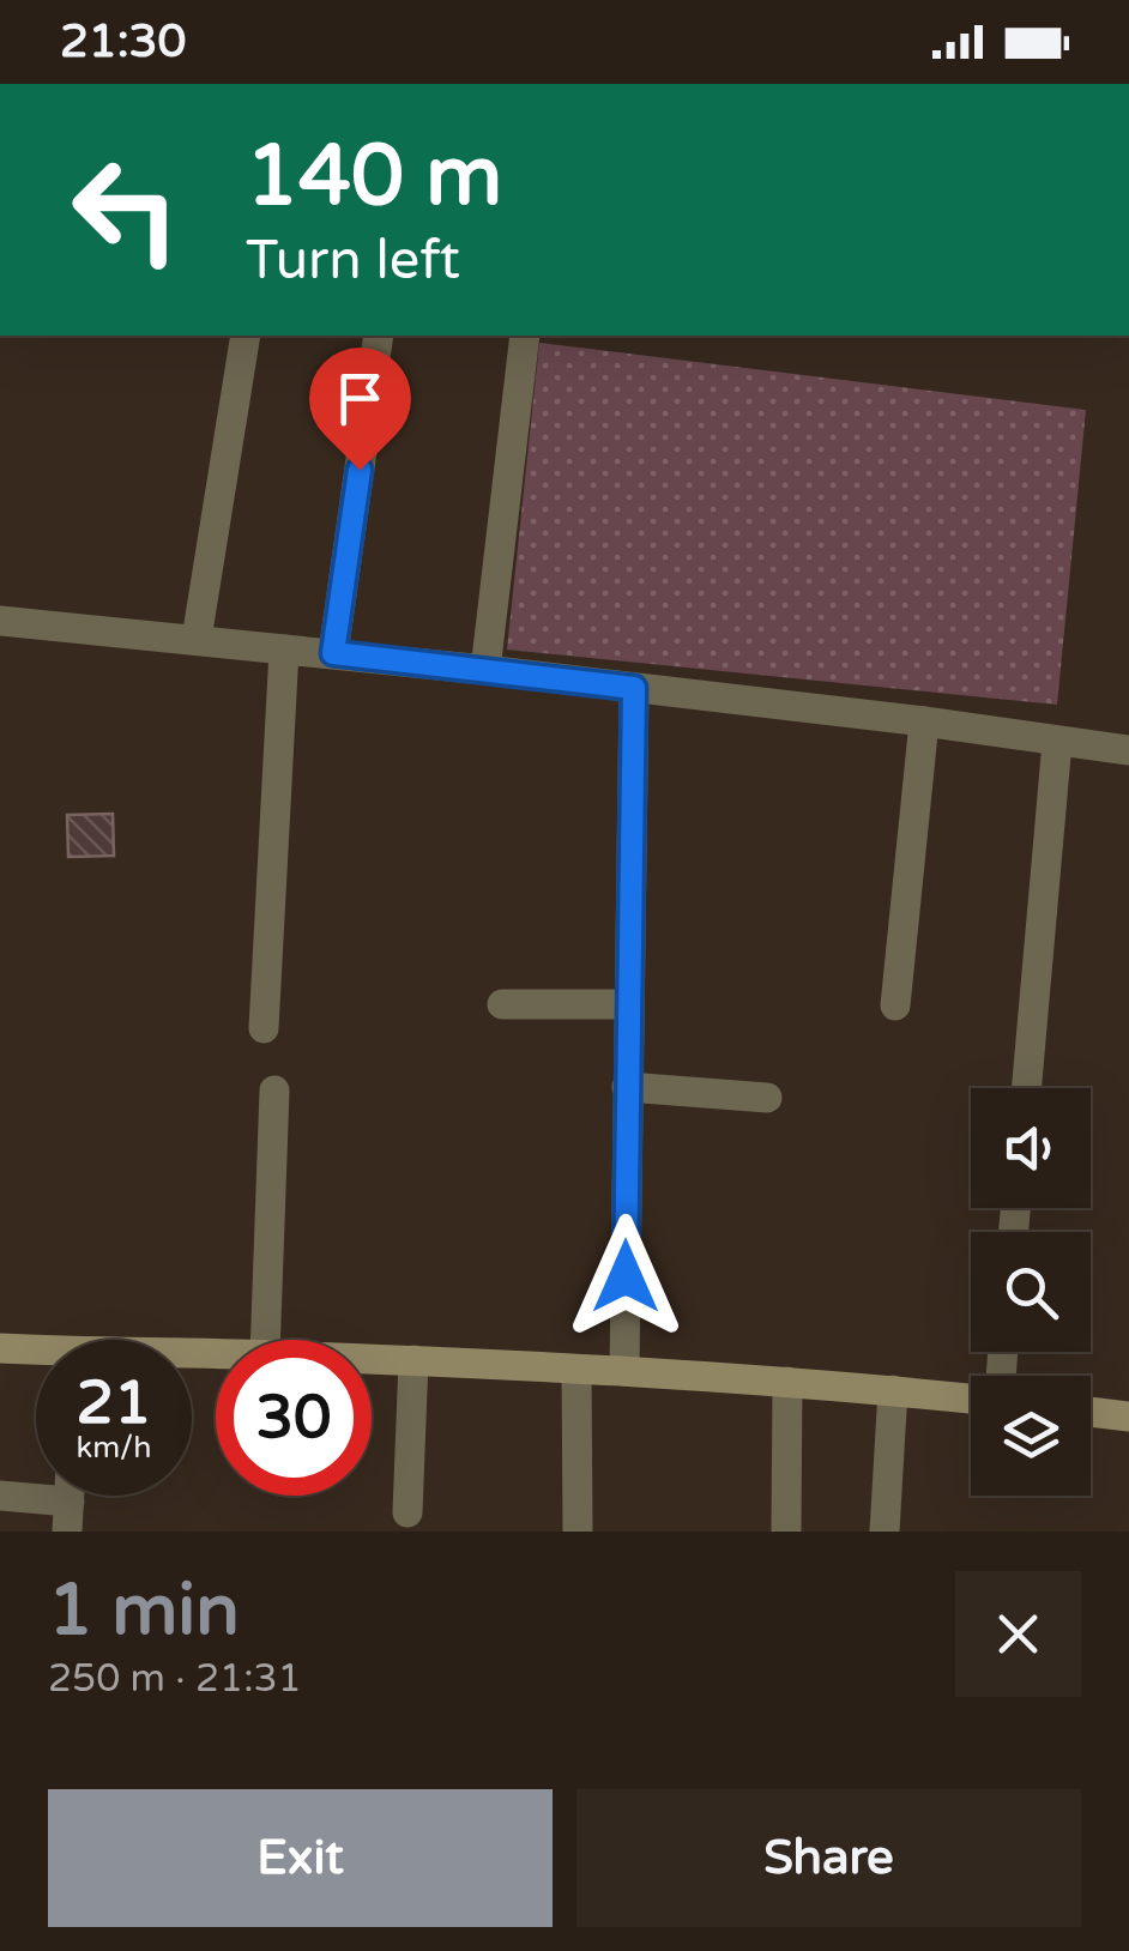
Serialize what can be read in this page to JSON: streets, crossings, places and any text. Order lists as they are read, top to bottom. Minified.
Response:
{"page":{"status":"21:30","turn":["140 m","Turn left"],"speed":"21 km/h","limit":"30","heading":["1 min","250 m · 21:31"],"buttons":["Exit","Share"]}}
